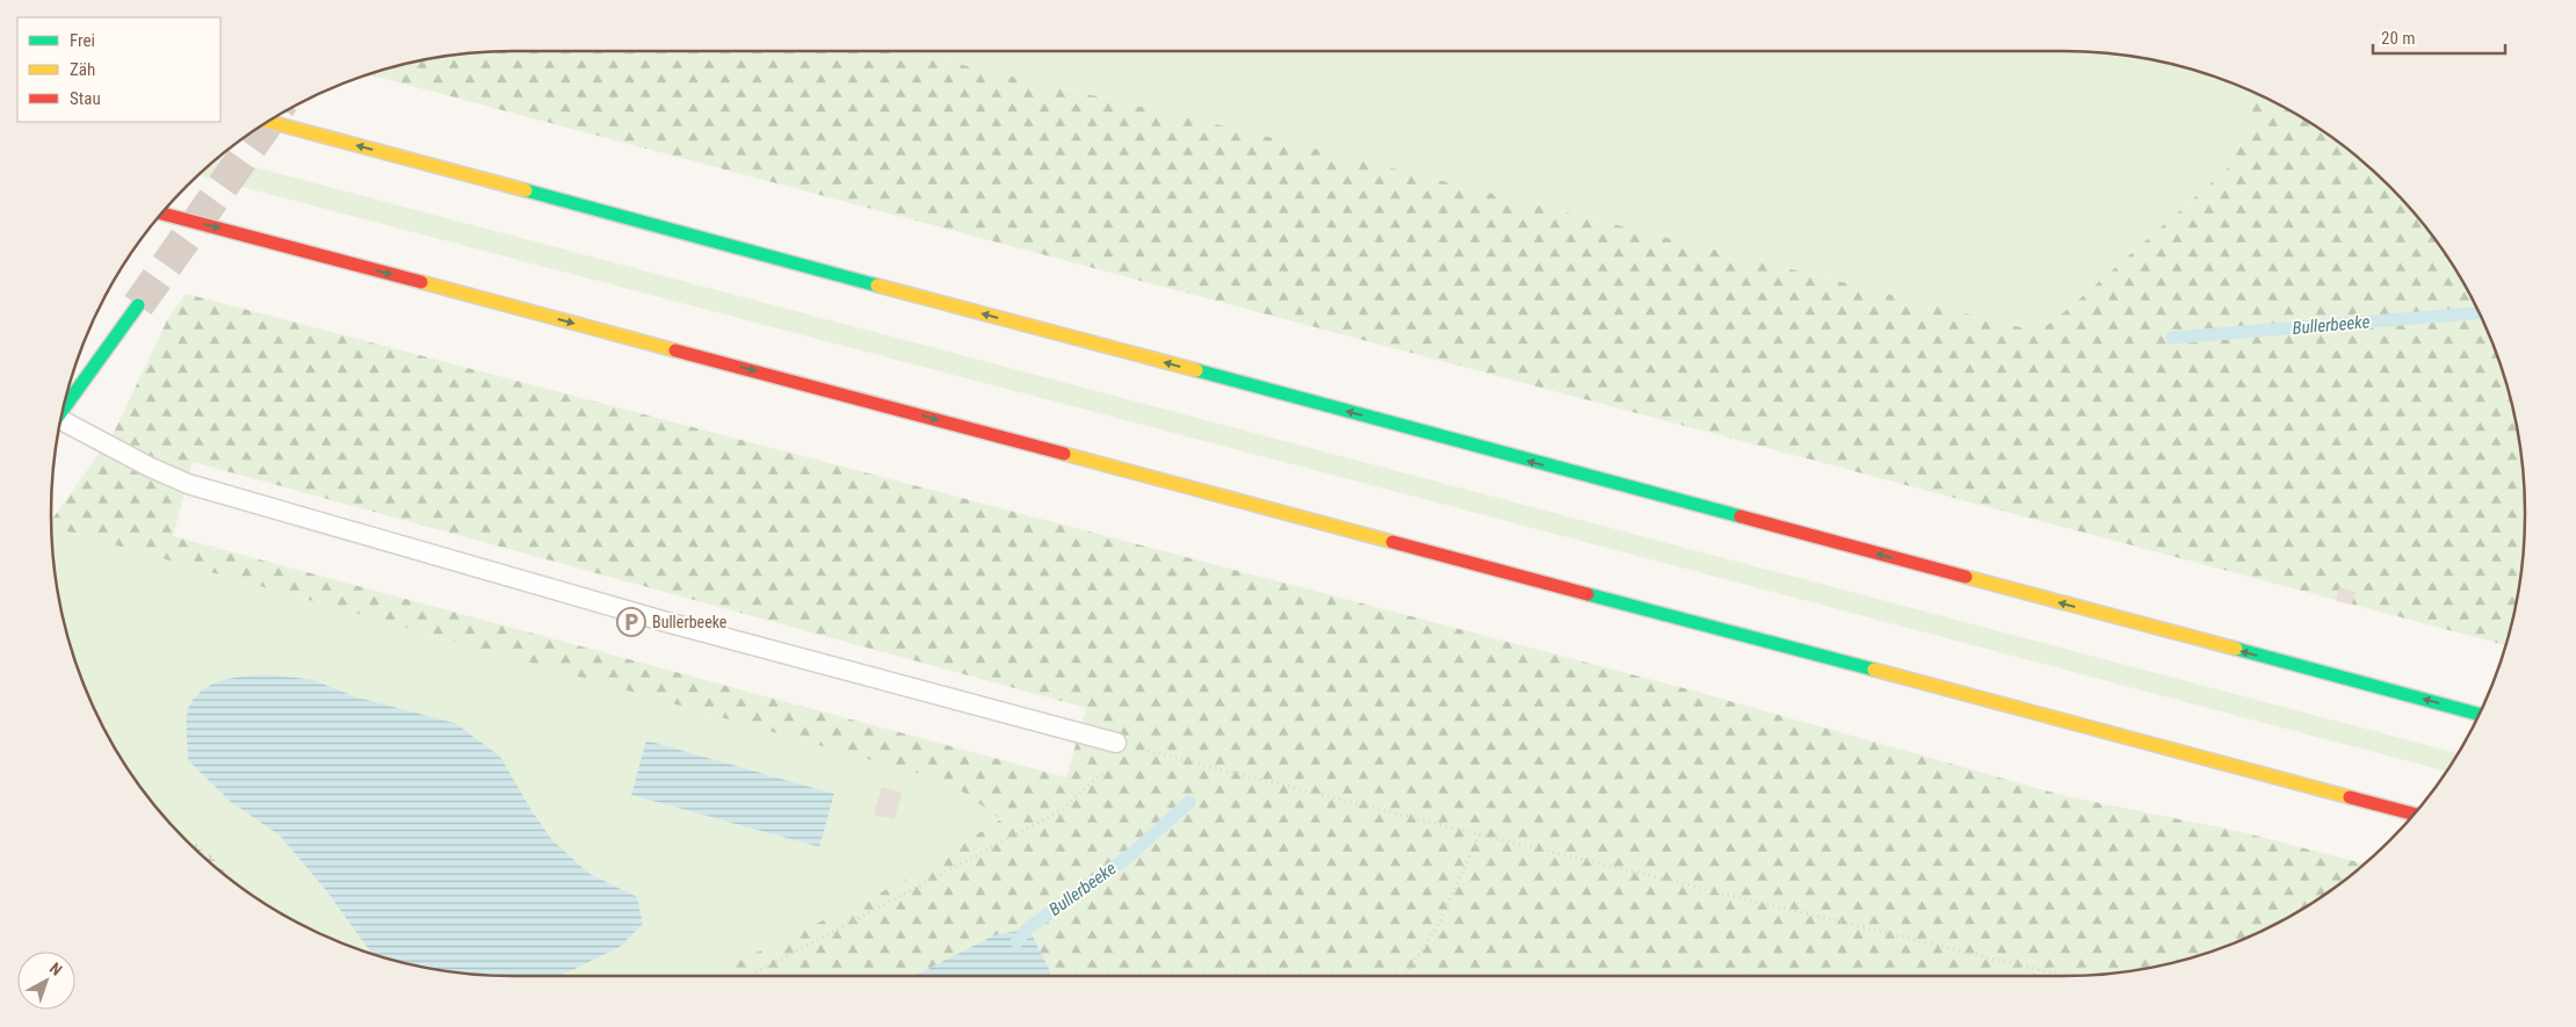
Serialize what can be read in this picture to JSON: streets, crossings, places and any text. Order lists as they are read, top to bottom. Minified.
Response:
{"water":["Bullerbeeke"],"places":{"parking":["Bullerbeeke"]},"legend":["Frei","Zäh","Stau"],"scale_bar":"20 m","north":"top right"}
